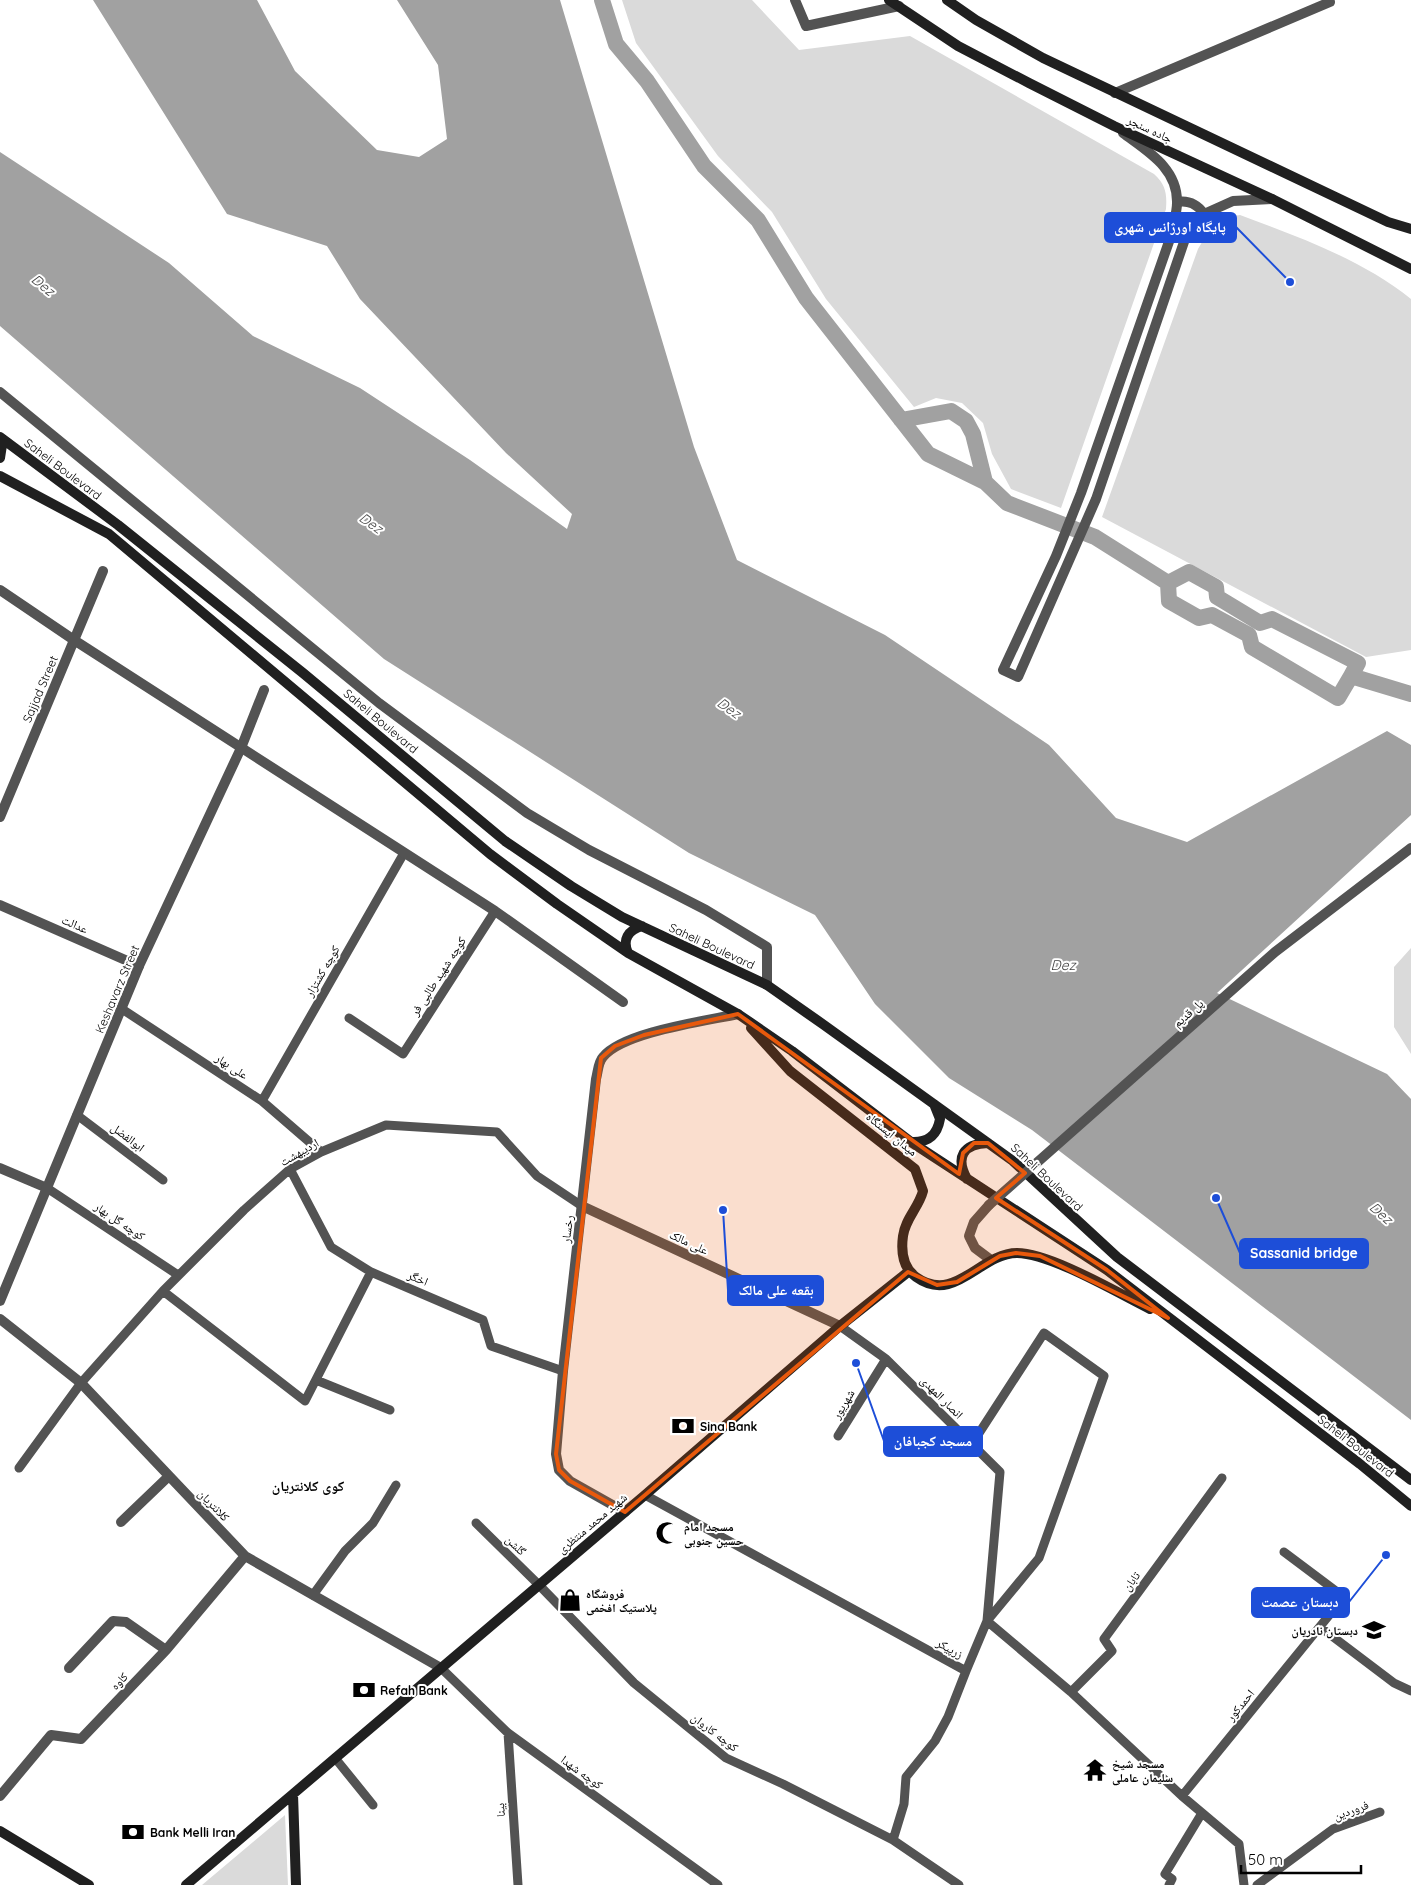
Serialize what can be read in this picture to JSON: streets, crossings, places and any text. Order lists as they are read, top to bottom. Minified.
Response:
{"streets":{"main road":["جاده سنجر","Saheli Boulevard","میدان ایستگاه","شهید محمد منتظری"],"street":["Sajjad Street","عدالت","Keshavarz Street","پل قدیم","رخسار","علی مالک","کلانتریان","کاوه"],"lane":["کوچه کشتزار","کوچه شهید طالبی فر","علی بهار","ابوالفضل","اردیبهشت","کوچه گل بهار","اخگر","انصار المهدی","شهریور","گلشن","تابان","زرپیکر","احمدکور","کوچه کاروان","کوچه شهدا","بینا","فروردین"]},"crossings":[["Saheli Boulevard","میدان ایستگاه"],["Saheli Boulevard","رخسار"],["عدالت","Keshavarz Street"],["کوچه کشتزار","علی بهار"],["Keshavarz Street","علی بهار"],["Keshavarz Street","ابوالفضل"],["Keshavarz Street","کوچه گل بهار"],["علی بهار","اردیبهشت"],["میدان ایستگاه","رخسار"],["میدان ایستگاه","شهید محمد منتظری"],["اردیبهشت","کوچه گل بهار"],["اردیبهشت","رخسار"],["اردیبهشت","علی مالک"],["اردیبهشت","اخگر"],["اردیبهشت","کلانتریان"],["رخسار","علی مالک"],["رخسار","اخگر"],["رخسار","شهید محمد منتظری"],["علی مالک","انصار المهدی"],["علی مالک","شهید محمد منتظری"],["انصار المهدی","شهریور"],["انصار المهدی","شهید محمد منتظری"],["انصار المهدی","زرپیکر"],["کلانتریان","شهید محمد منتظری"],["کلانتریان","کاوه"],["کلانتریان","کوچه شهدا"],["شهید محمد منتظری","گلشن"],["شهید محمد منتظری","زرپیکر"],["شهید محمد منتظری","کوچه کاروان"],["شهید محمد منتظری","کوچه شهدا"],["گلشن","کوچه کاروان"],["کوچه شهدا","بینا"]],"districts":["کوی کلانتریان"],"water":["Dez"],"places":{"other":["پایگاه اورژانس شهری","Sassanid bridge","بقعه علی مالک","مسجد کجبافان","دبستان عصمت"],"bank":["Sina Bank","Refah Bank","Bank Melli Iran"],"mosque":["مسجد امام حسین جنوبی"],"shop":["فروشگاه پلاستیک افخمی"],"school or university":["دبستان نادریان"],"temple":["مسجد شیخ سلیمان عاملی"]},"scale_bar":"50 m"}
